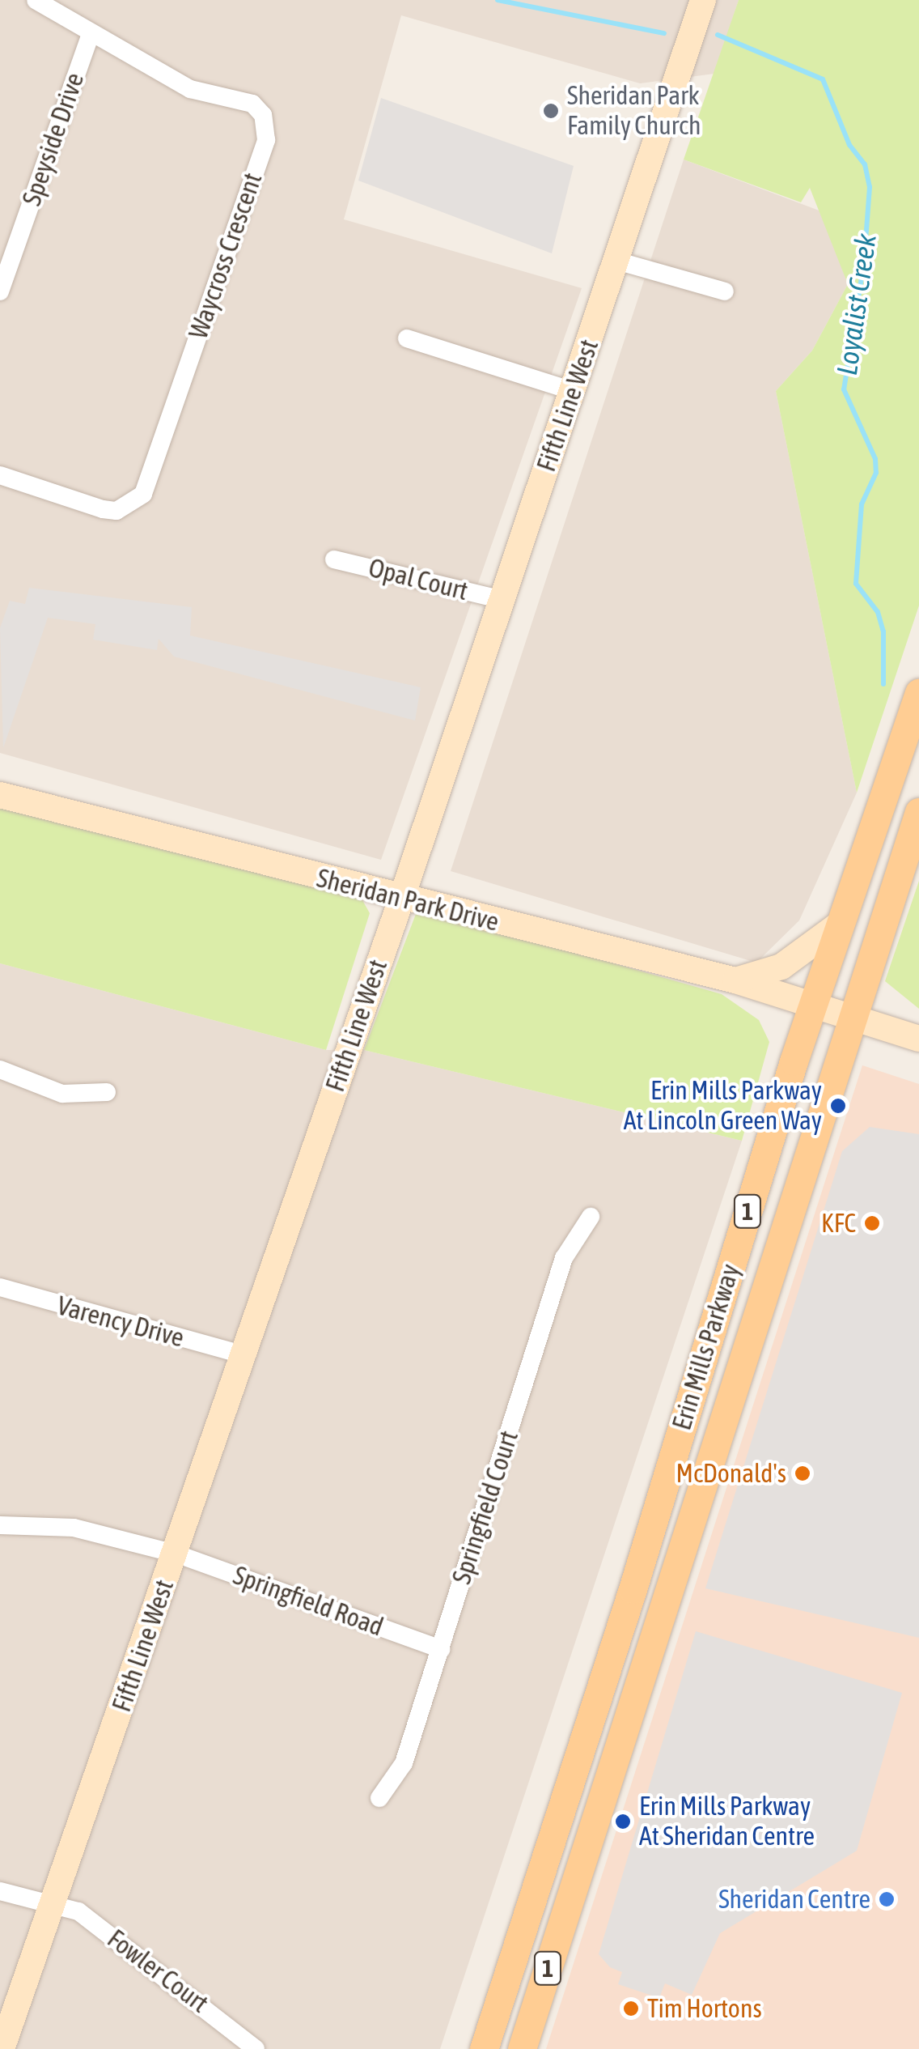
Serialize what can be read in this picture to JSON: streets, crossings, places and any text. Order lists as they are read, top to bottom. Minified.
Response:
{"streets":{"main road":["1","Erin Mills Parkway"],"street":["Speyside Drive","Waycross Crescent","Fifth Line West","Opal Court","Sheridan Park Drive","Varency Drive","Springfield Court","Springfield Road","Fowler Court"]},"crossings":[["Speyside Drive","Waycross Crescent"],["Fifth Line West","Opal Court"],["Fifth Line West","Sheridan Park Drive"],["Fifth Line West","Varency Drive"],["Fifth Line West","Springfield Road"],["Fifth Line West","Fowler Court"],["Sheridan Park Drive","Erin Mills Parkway"],["Springfield Court","Springfield Road"]],"water":["Loyalist Creek"],"places":["Sheridan Park Family Church","Erin Mills Parkway At Lincoln Green Way","KFC","McDonald's","Erin Mills Parkway At Sheridan Centre","Sheridan Centre","Tim Hortons"]}
